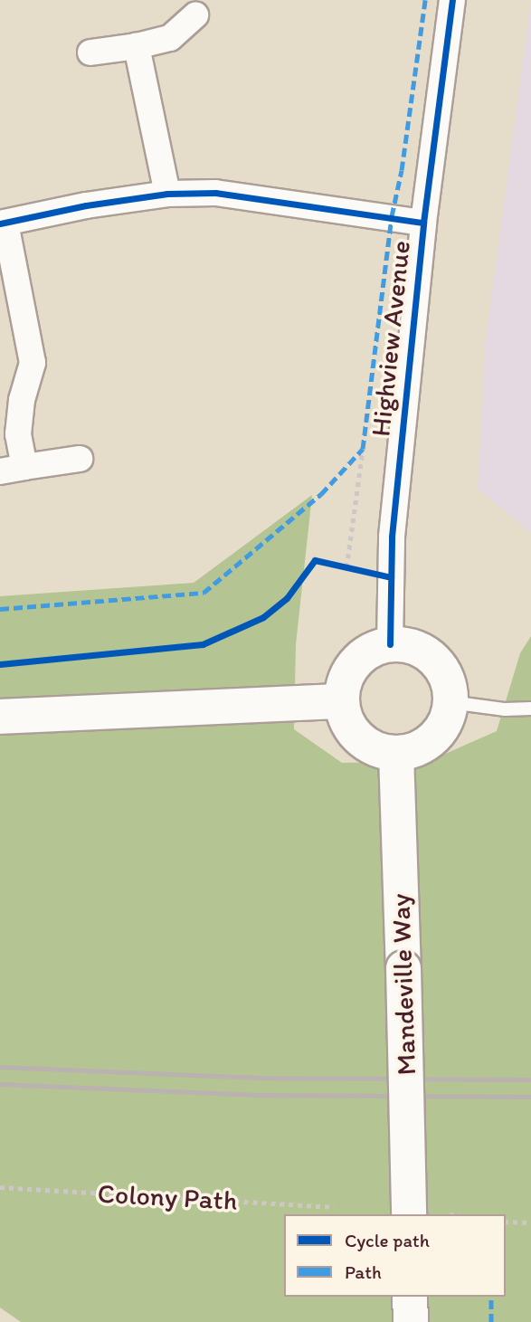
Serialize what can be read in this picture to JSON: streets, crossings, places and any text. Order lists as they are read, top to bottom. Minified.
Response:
{"streets":{"main road":["Mandeville Way"],"street":["Highview Avenue"],"path":["Colony Path"]},"crossings":[["Highview Avenue","Mandeville Way"]],"legend":["Cycle path","Path"]}
